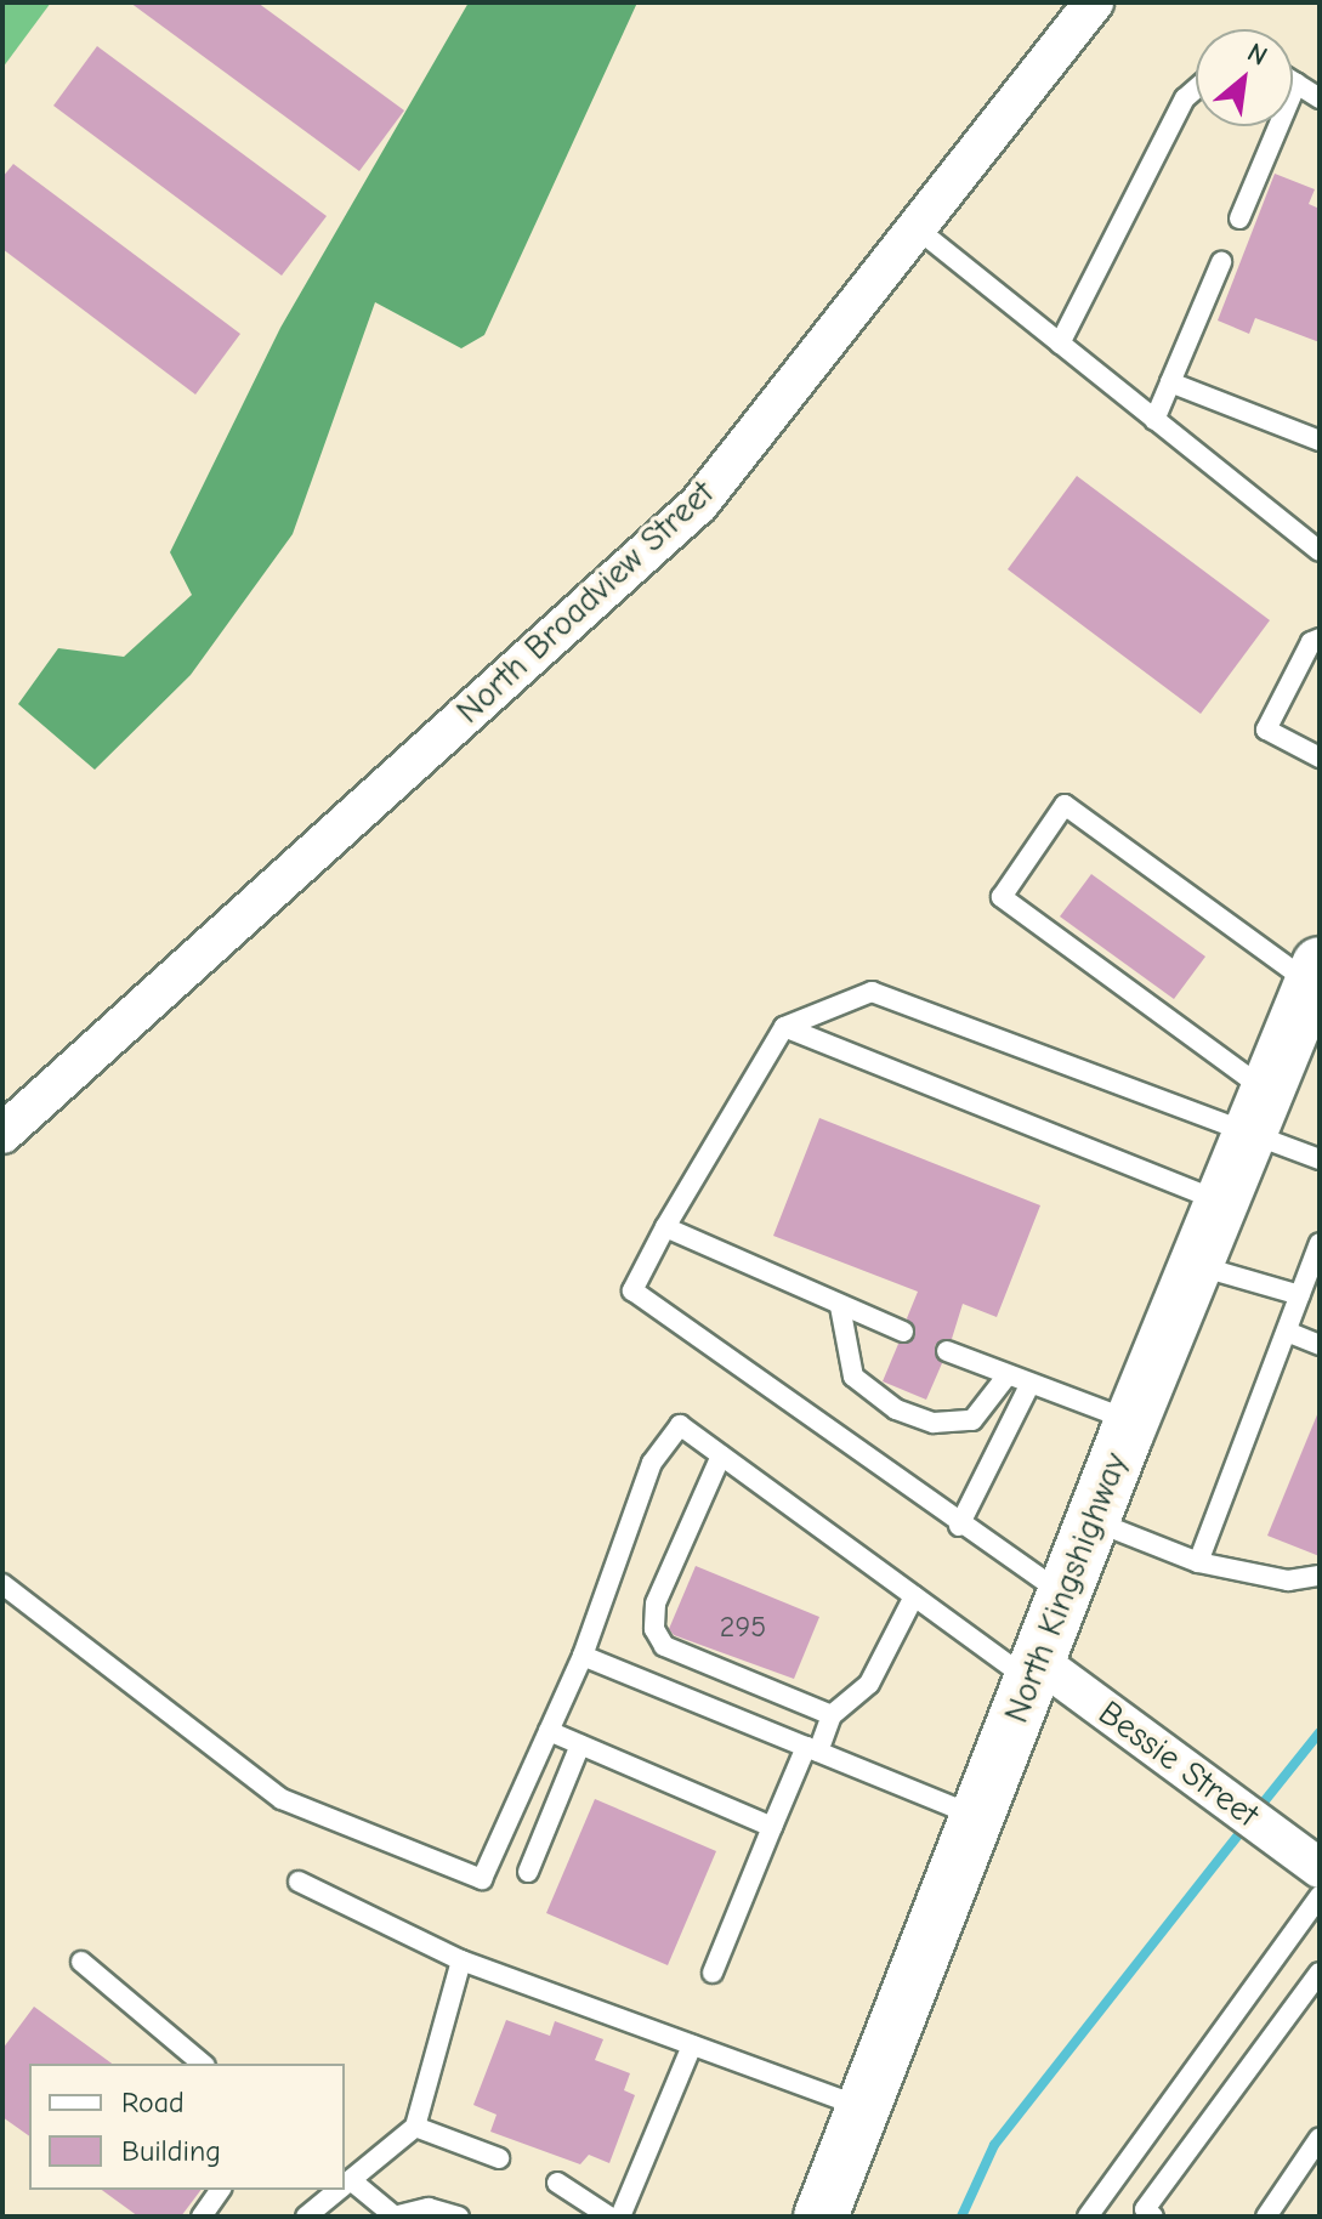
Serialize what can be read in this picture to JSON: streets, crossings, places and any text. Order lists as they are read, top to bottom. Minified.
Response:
{"streets":{"main road":["North Kingshighway"],"street":["North Broadview Street","Bessie Street"]},"crossings":[["North Kingshighway","Bessie Street"]],"house_numbers":["295"],"legend":["Road","Building"],"north":"top right"}
